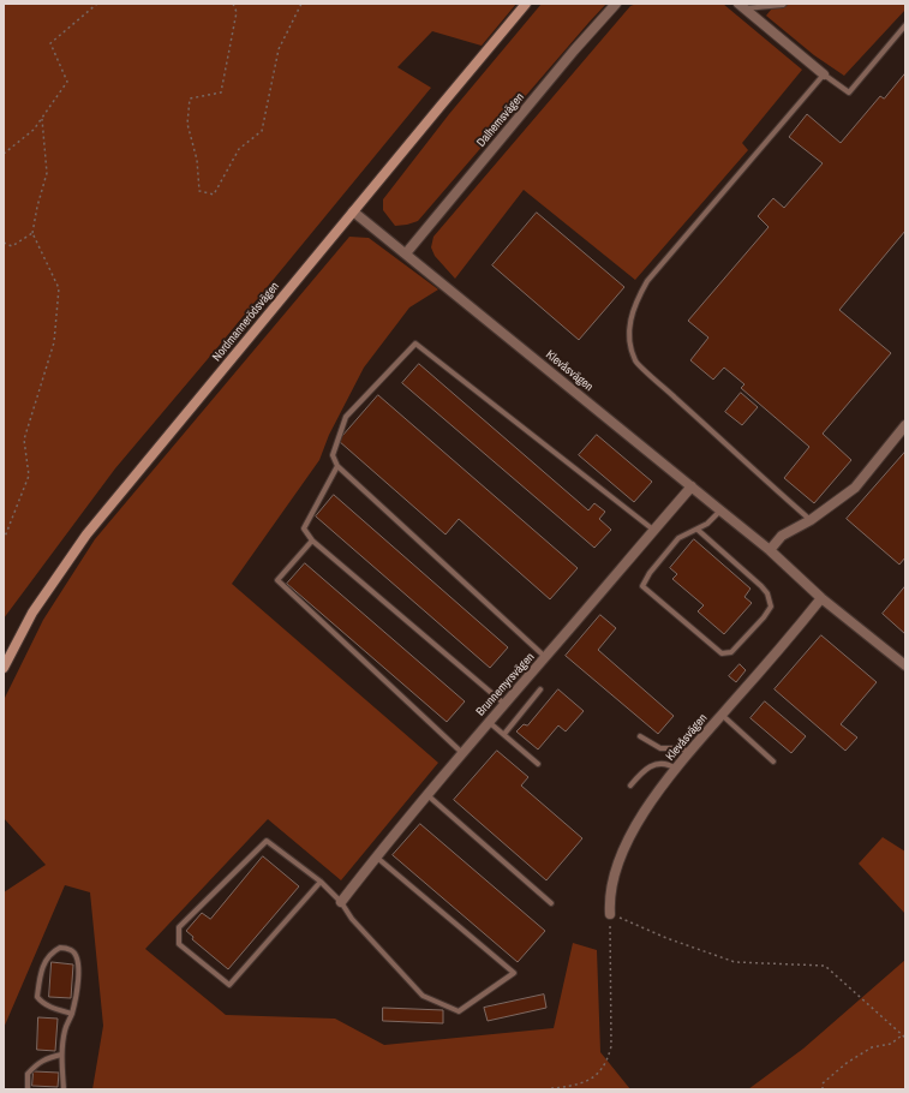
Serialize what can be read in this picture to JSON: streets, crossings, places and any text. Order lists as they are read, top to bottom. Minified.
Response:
{"streets":{"main road":["Nordmannerödsvägen"],"street":["Dalhemsvägen","Klevåsvägen","Brunnemyrsvägen"]},"crossings":[["Dalhemsvägen","Klevåsvägen"],["Nordmannerödsvägen","Klevåsvägen"],["Klevåsvägen","Brunnemyrsvägen"]]}
